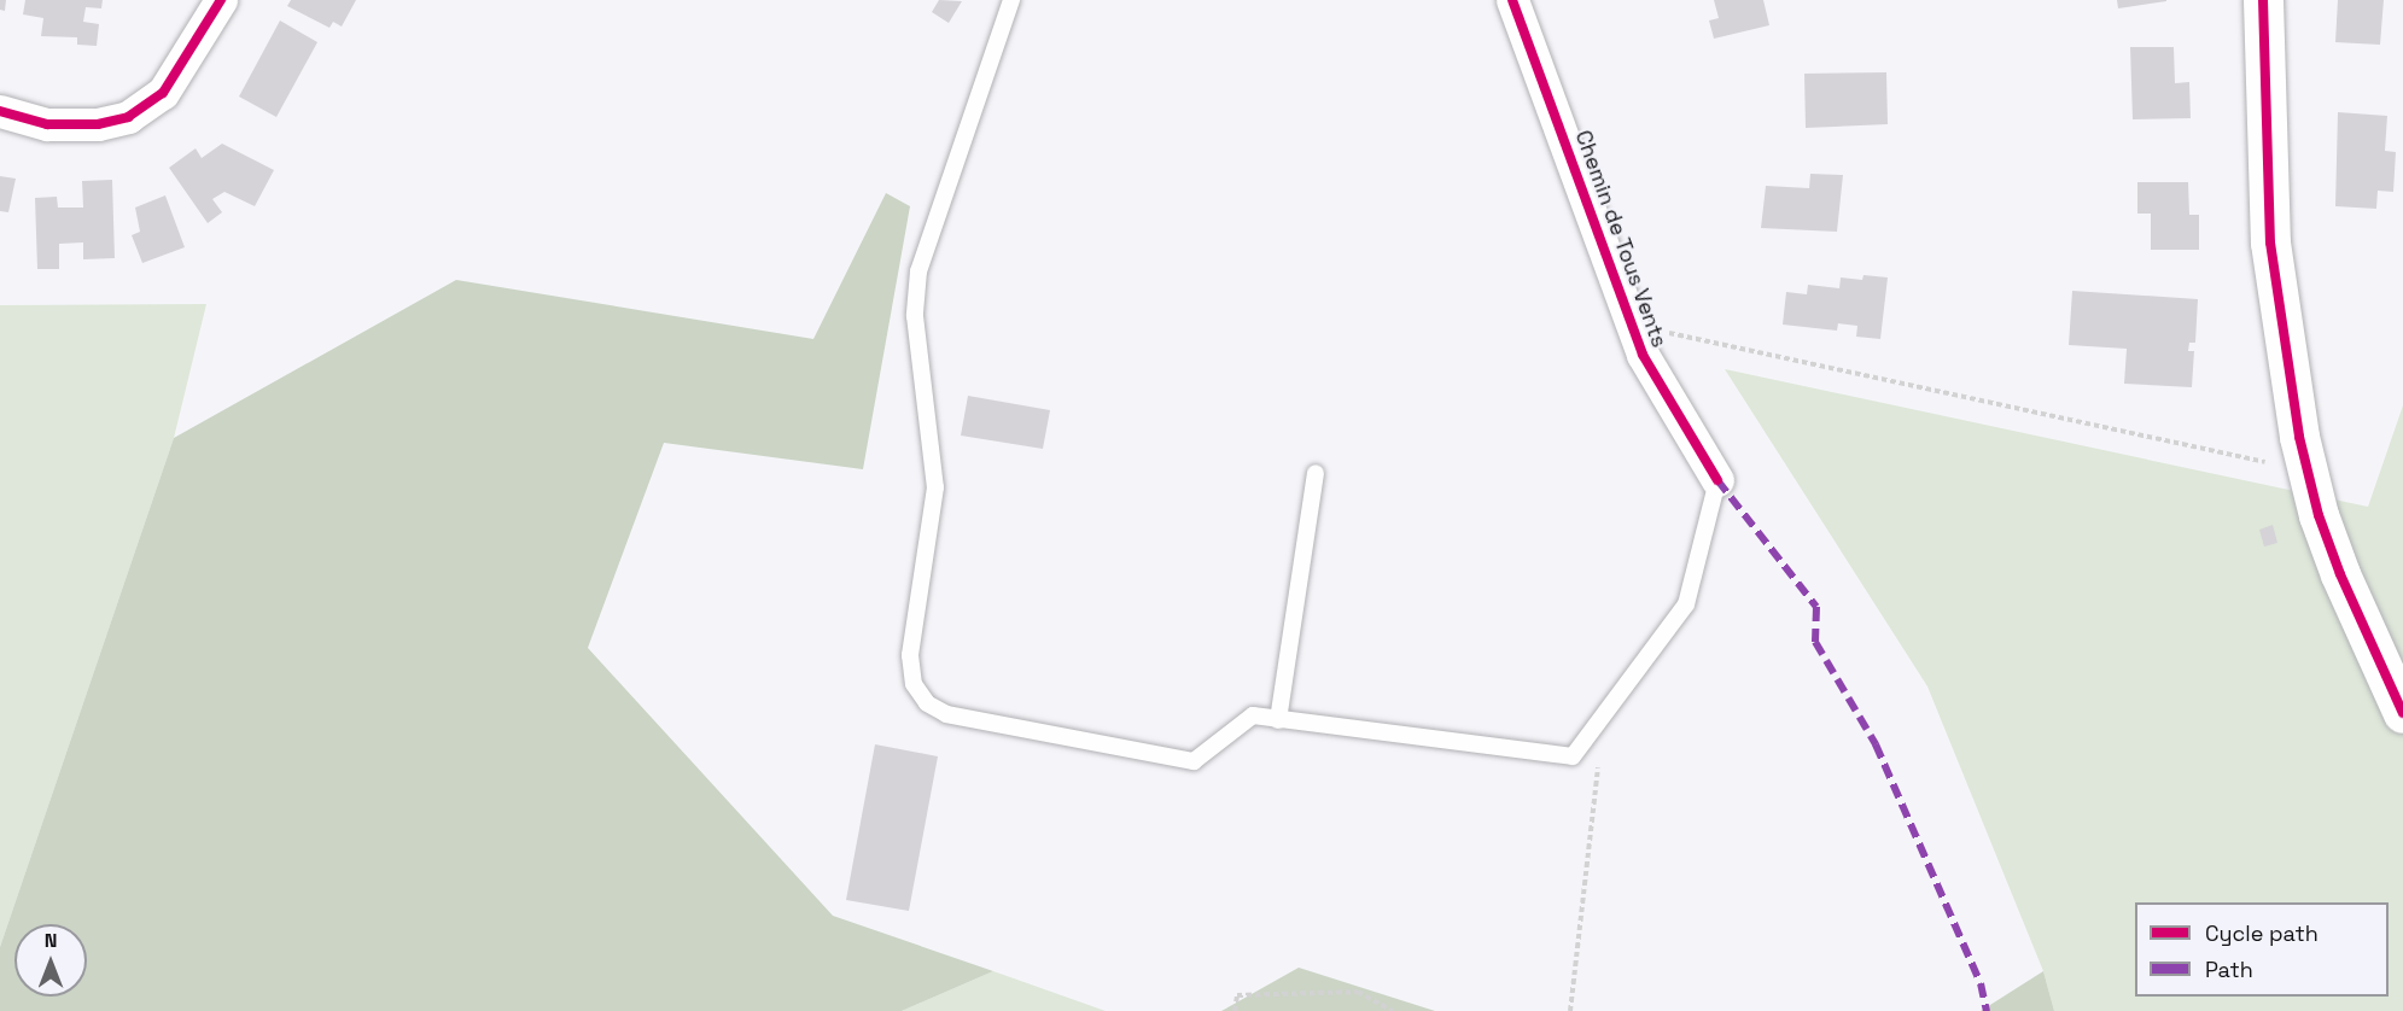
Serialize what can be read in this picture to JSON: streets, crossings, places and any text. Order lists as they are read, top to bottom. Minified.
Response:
{"streets":{"street":["Chemin de Tous Vents"]},"legend":["Cycle path","Path"],"north":"top"}
